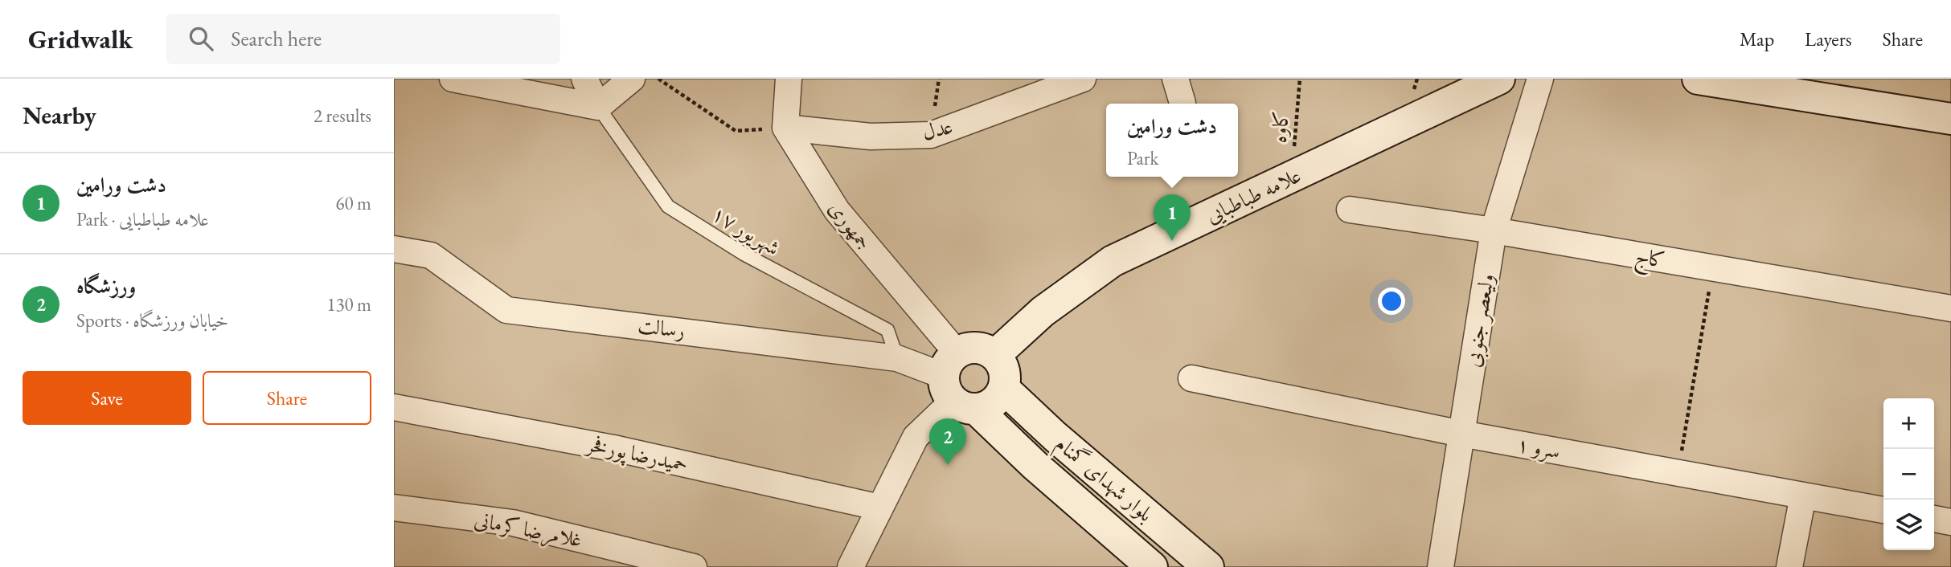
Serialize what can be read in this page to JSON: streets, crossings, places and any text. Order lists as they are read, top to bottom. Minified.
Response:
{"streets":{"street":["عدل","علامه طباطبایی","جمهوری","کاج","ولیعصر جنوبی","رسالت","سرو ۱","حمیدرضا پورفخر","بلوار شهدای گمنام","غلامرضا کرمانی"],"lane":["۱۷ شهریور"],"path":["کاوه"]},"crossings":[["کاوه","علامه طباطبایی"],["عدل","جمهوری"],["علامه طباطبایی","جمهوری"],["علامه طباطبایی","رسالت"],["علامه طباطبایی","بلوار شهدای گمنام"],["جمهوری","رسالت"],["جمهوری","بلوار شهدای گمنام"],["۱۷ شهریور","رسالت"],["کاج","ولیعصر جنوبی"],["ولیعصر جنوبی","سرو ۱"],["رسالت","بلوار شهدای گمنام"]],"page":{"header":"Gridwalk","search":"Search here","nav":["Map","Layers","Share"],"heading":["Nearby","2 results"],"popup":["دشت ورامین","Park"],"list":[{"mark":"1","name":"دشت ورامین","note":"Park · علامه طباطبایی","value":"60 m"},{"mark":"2","name":"ورزشگاه","note":"Sports · خیابان ورزشگاه","value":"130 m"}],"pins":["1","2"],"buttons":["Save","Share"],"map_buttons":["+","−"]}}
